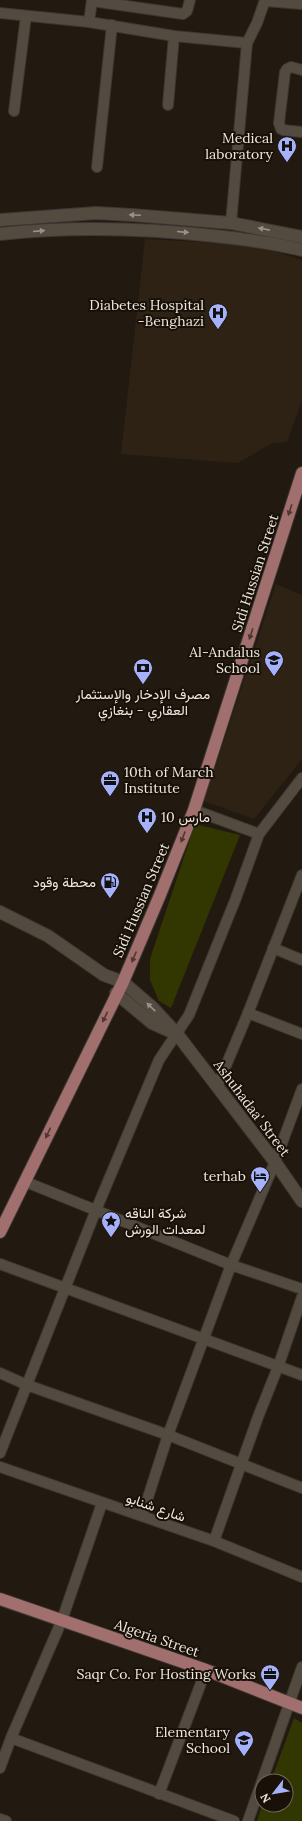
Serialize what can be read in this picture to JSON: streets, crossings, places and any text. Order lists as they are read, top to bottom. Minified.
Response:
{"streets":{"main road":["Sidi Hussian Street","Ashuhadaa' Street","Algeria Street"],"street":["شارع شنابو"]},"crossings":[["Sidi Hussian Street","Ashuhadaa' Street"]],"one_way":["Sidi Hussian Street"],"places":{"hospital":["Medical laboratory","Diabetes Hospital -Benghazi","10 مارس"],"school or university":["Al-Andalus School","Elementary School"],"bank":["مصرف الإدخار والإستثمار العقاري - بنغازي"],"office":["10th of March Institute","Saqr Co. For Hosting Works"],"fuel station":["محطة وقود"],"hotel":["terhab"],"place":["شركة الناقه لمعدات الورش"]},"north":"bottom left"}
